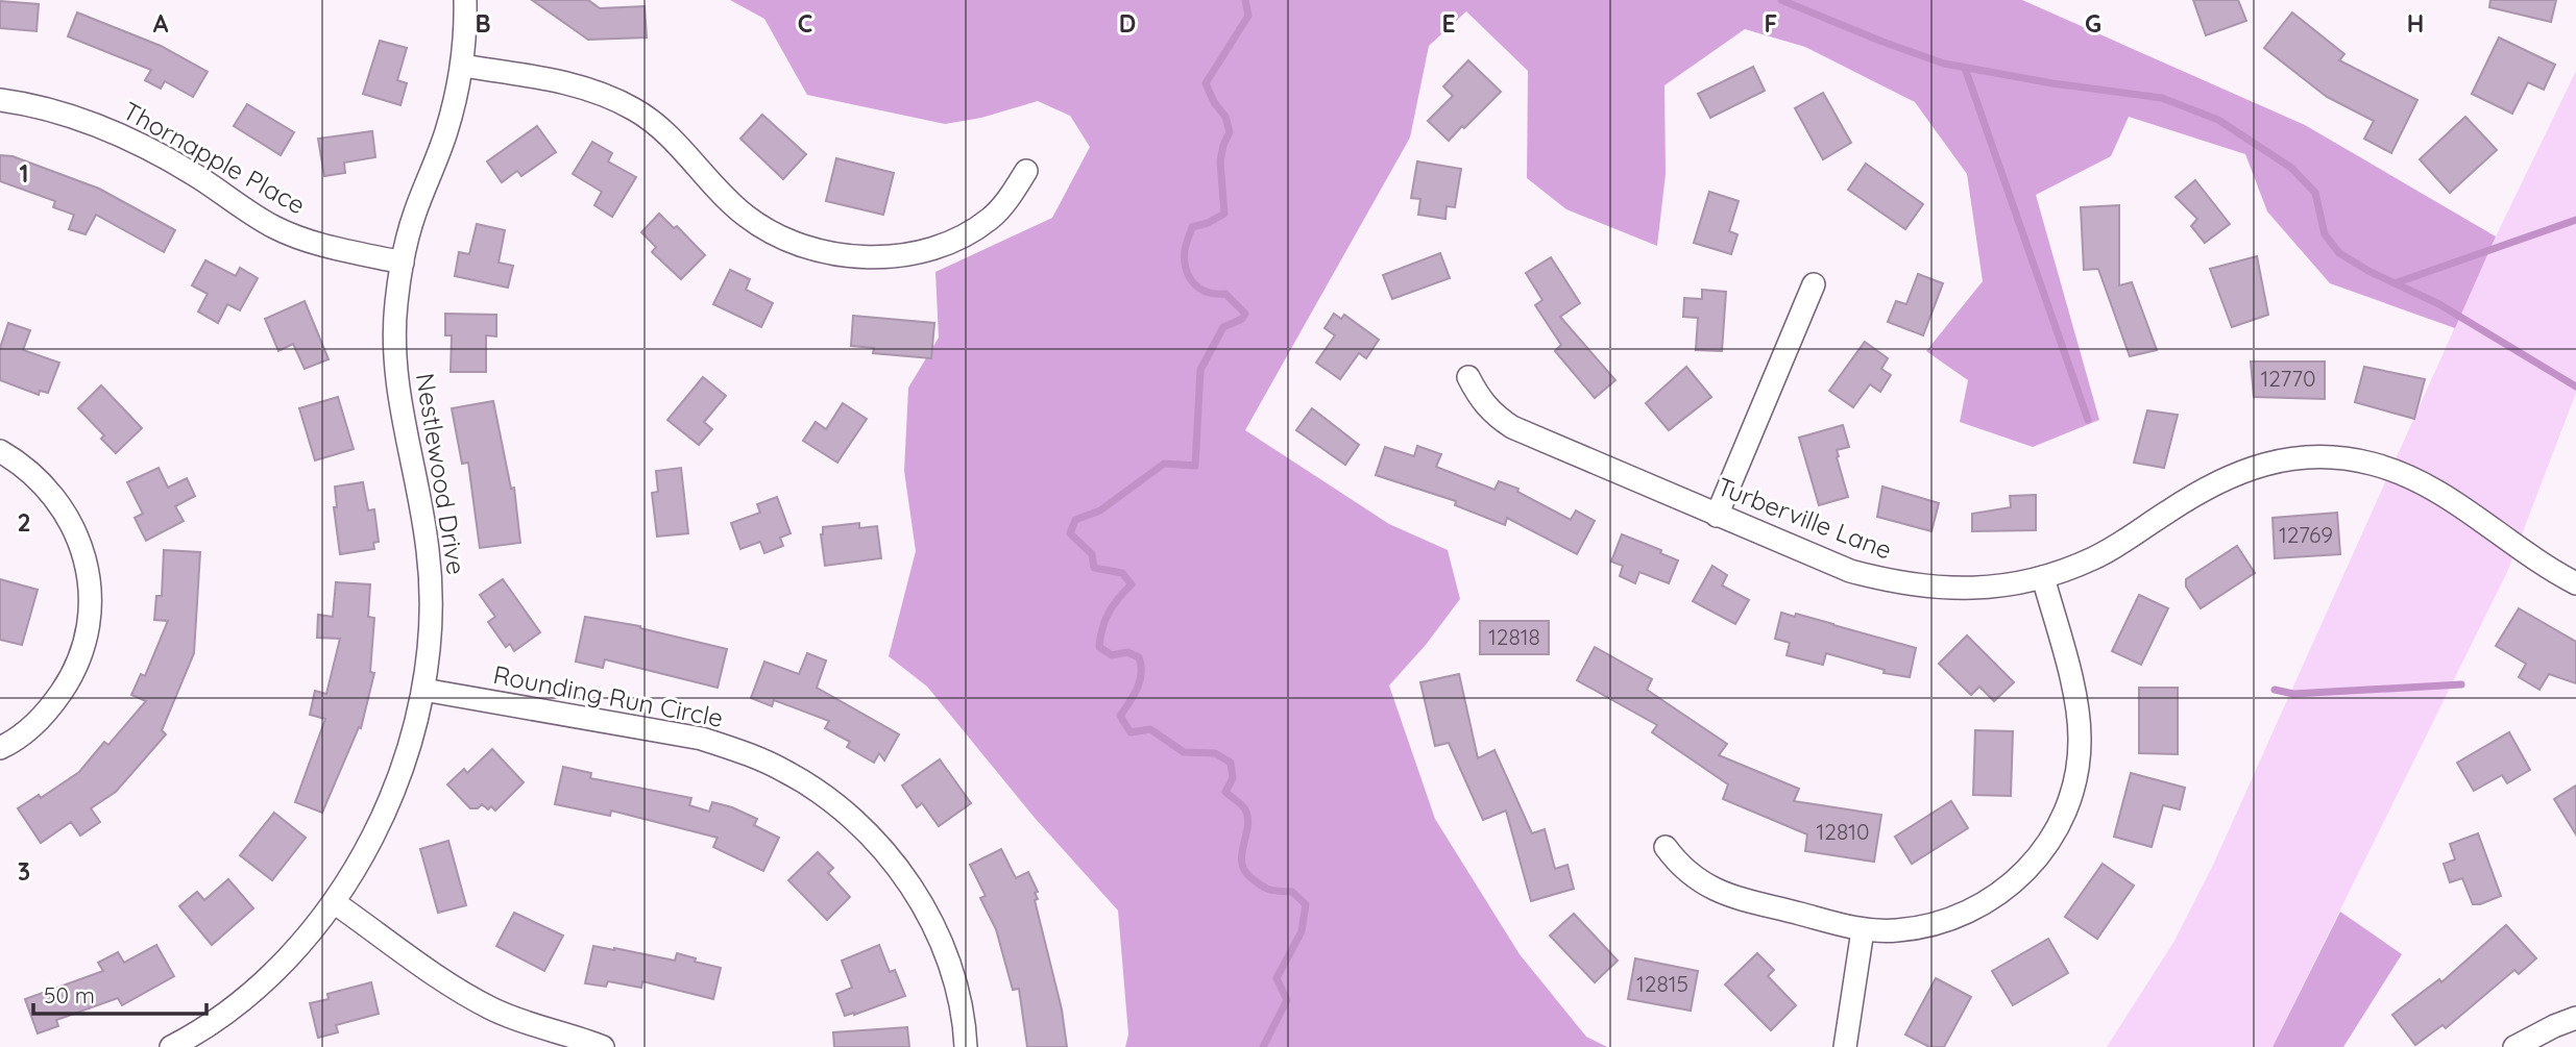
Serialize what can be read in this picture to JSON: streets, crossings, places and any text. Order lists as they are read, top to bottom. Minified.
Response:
{"streets":{"street":["Thornapple Place","Nestlewood Drive","Turberville Lane","Rounding Run Circle"]},"crossings":[["Thornapple Place","Nestlewood Drive"],["Nestlewood Drive","Rounding Run Circle"]],"house_numbers":["12770","12769","12818","12810","12815"],"scale_bar":"50 m","grid":{"columns":["A","B","C","D","E","F","G","H"],"rows":["1","2","3"]}}
